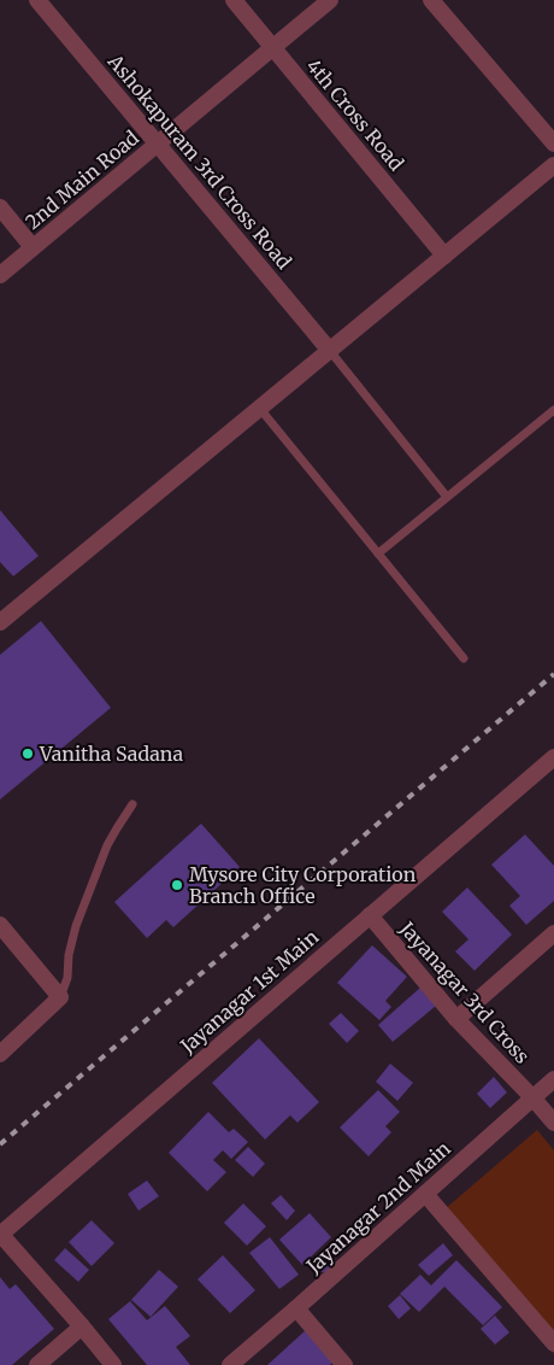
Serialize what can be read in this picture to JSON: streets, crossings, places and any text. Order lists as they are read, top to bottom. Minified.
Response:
{"streets":{"street":["4th Cross Road","Ashokapuram 3rd Cross Road","2nd Main Road","Jayanagar 1st Main","Jayanagar 3rd Cross","Jayanagar 2nd Main"]},"crossings":[["4th Cross Road","2nd Main Road"],["Ashokapuram 3rd Cross Road","2nd Main Road"],["Jayanagar 1st Main","Jayanagar 3rd Cross"],["Jayanagar 3rd Cross","Jayanagar 2nd Main"]],"places":["Vanitha Sadana","Mysore City Corporation Branch Office"]}
